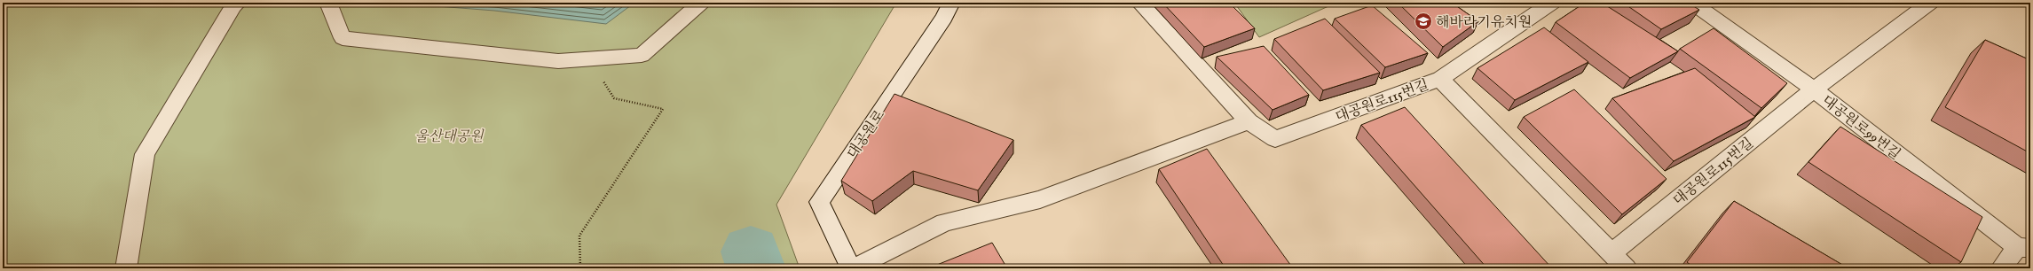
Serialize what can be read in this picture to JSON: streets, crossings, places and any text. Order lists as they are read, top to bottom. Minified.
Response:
{"streets":{"street":["대공원로115번길","대공원로99번길","대공원로"]},"crossings":[["대공원로115번길","대공원로99번길"]],"parks":["울산대공원"],"places":{"school or university":["해바라기유치원"]}}
